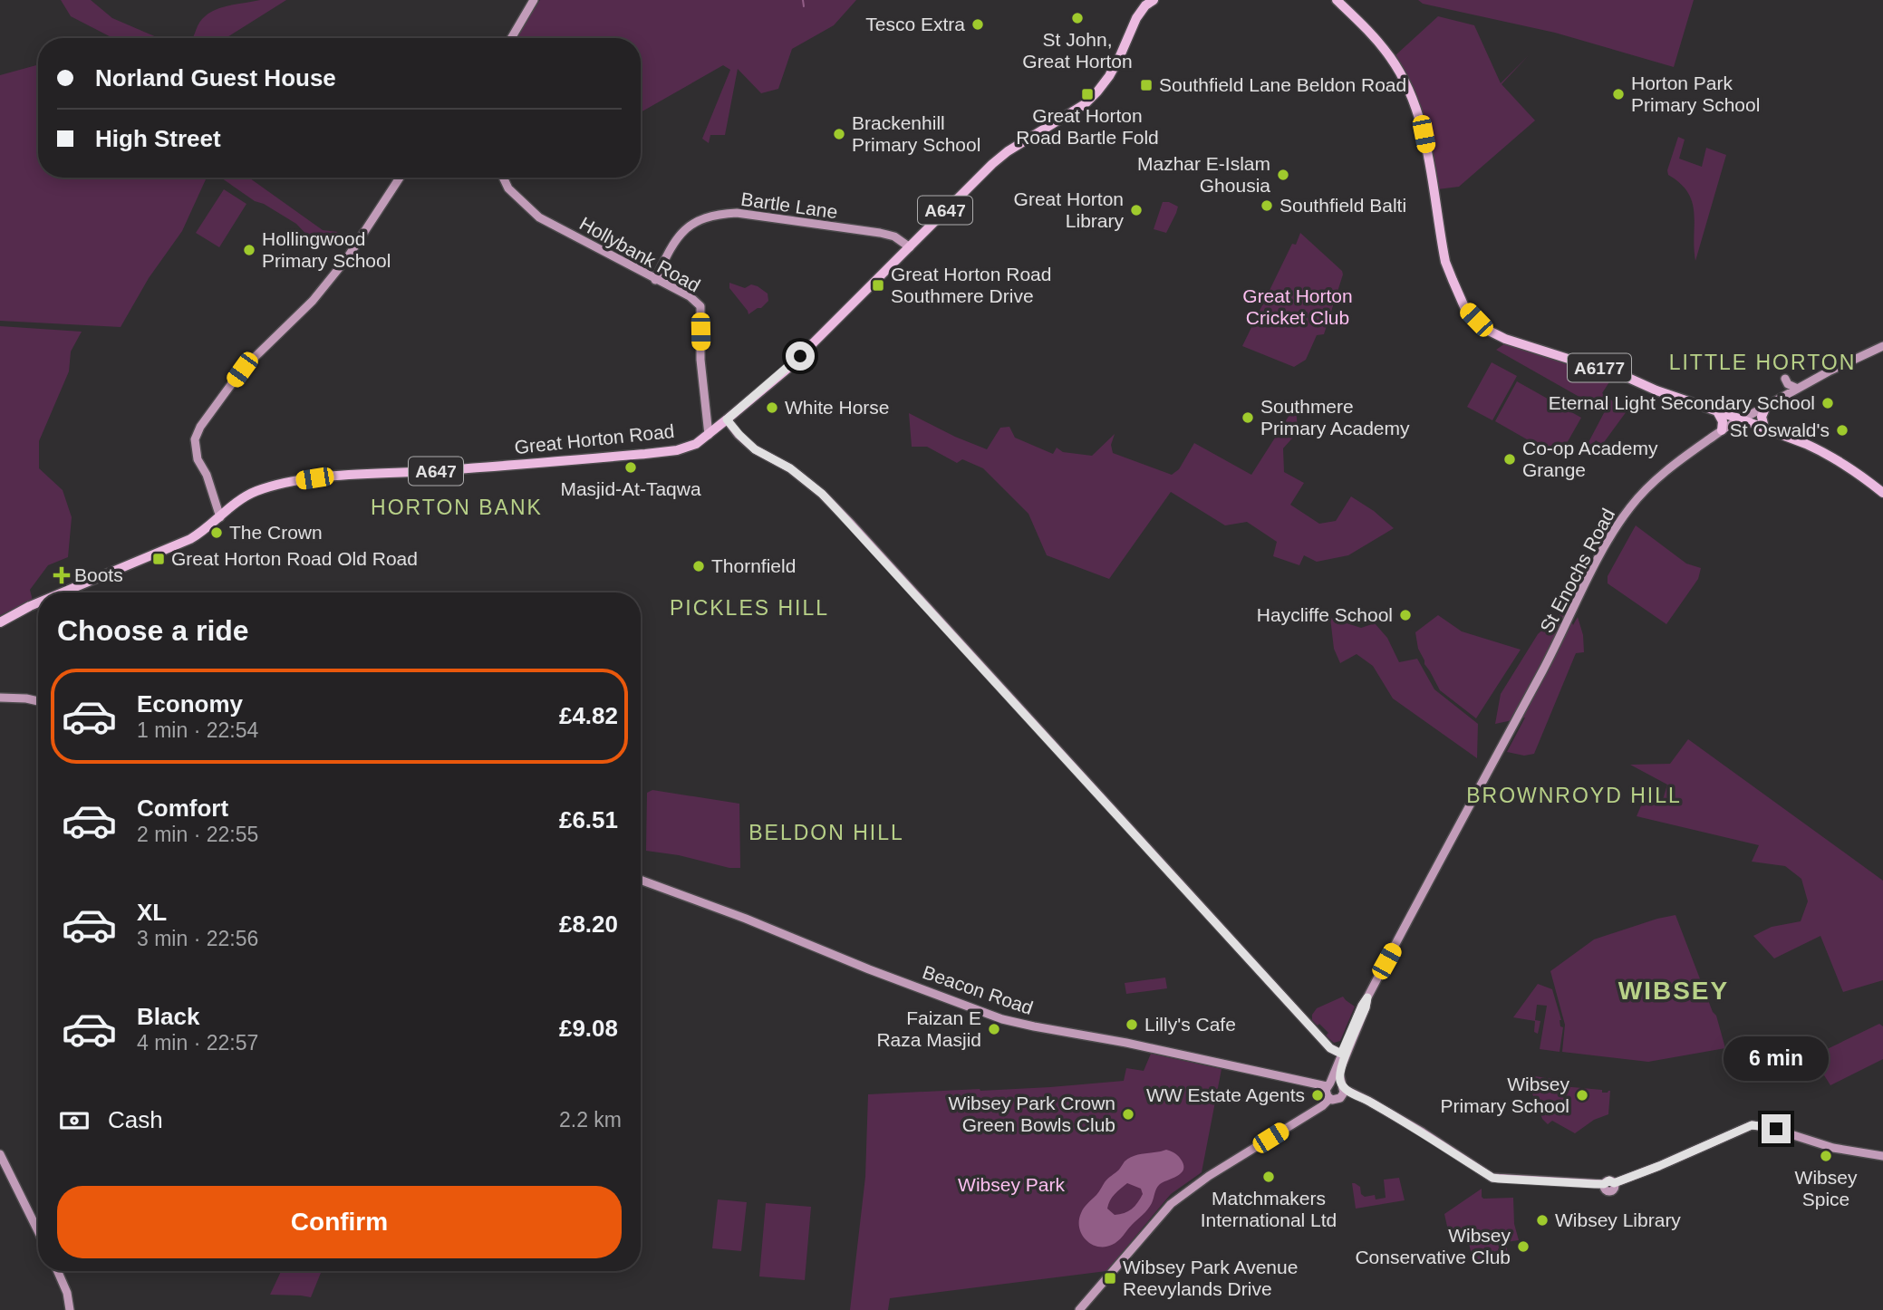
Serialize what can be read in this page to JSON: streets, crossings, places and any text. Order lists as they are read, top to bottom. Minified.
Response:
{"streets":{"main road":["A647","A6177","Great Horton Road"],"street":["Bartle Lane","Hollybank Road","St Enochs Road","Beacon Road"]},"crossings":[["Bartle Lane","Hollybank Road"],["Bartle Lane","Great Horton Road"],["Hollybank Road","Great Horton Road"],["A6177","St Enochs Road"]],"districts":["LITTLE HORTON","HORTON BANK","PICKLES HILL","BROWNROYD HILL","BELDON HILL","WIBSEY"],"parks":["Great Horton Cricket Club","Wibsey Park"],"places":{"other":["St John, Great Horton","Tesco Extra","Horton Park Primary School","Brackenhill Primary School","Mazhar E-Islam Ghousia","Southfield Balti","Great Horton Library","Hollingwood Primary School","Eternal Light Secondary School","White Horse","Southmere Primary Academy","St Oswald's","Co-op Academy Grange","Masjid-At-Taqwa","The Crown","Thornfield","Haycliffe School","Lilly's Cafe","Faizan E Raza Masjid","WW Estate Agents","Wibsey Primary School","Wibsey Park Crown Green Bowls Club","Wibsey Spice","Matchmakers International Ltd","Wibsey Library","Wibsey Conservative Club"],"transit":["Southfield Lane Beldon Road","Great Horton Road Bartle Fold","Great Horton Road Southmere Drive","Great Horton Road Old Road","Wibsey Park Avenue Reevylands Drive"],"health":["Boots"]},"page":{"banner":["Norland Guest House","High Street"],"heading":"Choose a ride","list":[{"name":"Economy","note":"1 min · 22:54","value":"£4.82"},{"name":"Comfort","note":"2 min · 22:55","value":"£6.51"},{"name":"XL","note":"3 min · 22:56","value":"£8.20"},{"name":"Black","note":"4 min · 22:57","value":"£9.08"}],"bubble":"6 min","pay":["Cash","2.2 km"],"buttons":"Confirm"}}
